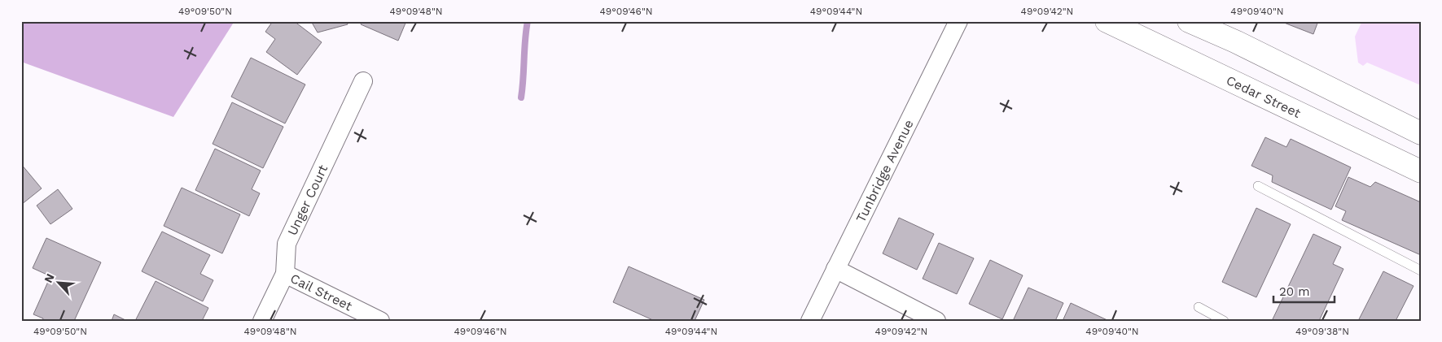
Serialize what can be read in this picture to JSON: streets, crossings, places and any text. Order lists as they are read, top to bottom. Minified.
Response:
{"streets":{"main road":["Cedar Street"],"street":["Tunbridge Avenue","Unger Court","Cail Street"]},"crossings":[["Unger Court","Cail Street"]],"scale_bar":"20 m","north":"top left","coordinates":["49°09'50\"N","49°09'48\"N","49°09'46\"N","49°09'44\"N","49°09'42\"N","49°09'40\"N","49°09'38\"N"]}
